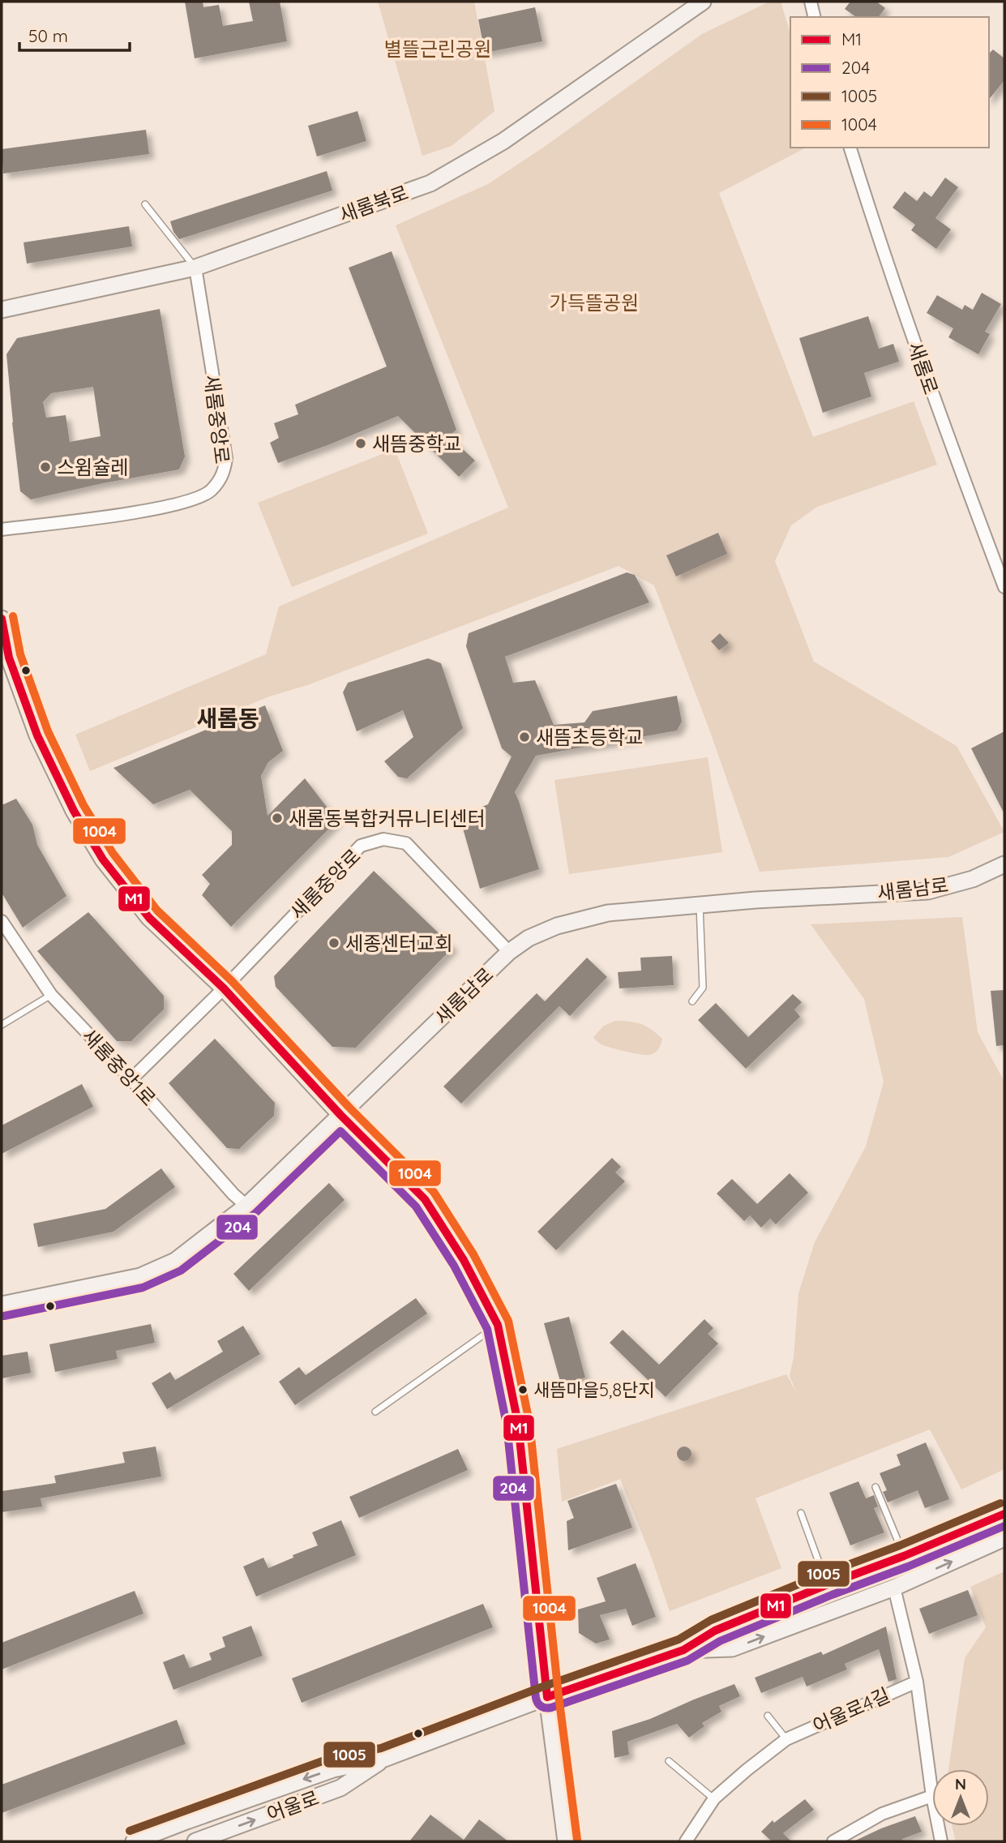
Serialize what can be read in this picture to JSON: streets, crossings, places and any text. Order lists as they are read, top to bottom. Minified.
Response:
{"streets":{"street":["새롬북로","새롬로","새롬중앙로","새롬남로","새롬중앙1로","어울로4길","어울로"]},"crossings":[["새롬북로","새롬중앙로"],["새롬중앙로","새롬남로"],["새롬중앙로","새롬중앙1로"],["새롬남로","새롬중앙1로"],["어울로4길","어울로"]],"districts":["새롬동"],"parks":["별뜰근린공원","가득뜰공원"],"places":["새뜸중학교","스윔슐레","새뜸초등학교","새롬동복합커뮤니티센터","세종센터교회","새뜸마을5,8단지"],"lines":["transit line 1004","transit line M1","transit line 204","transit line 1005"],"legend":["M1","204","1005","1004"],"scale_bar":"50 m","north":"top"}
